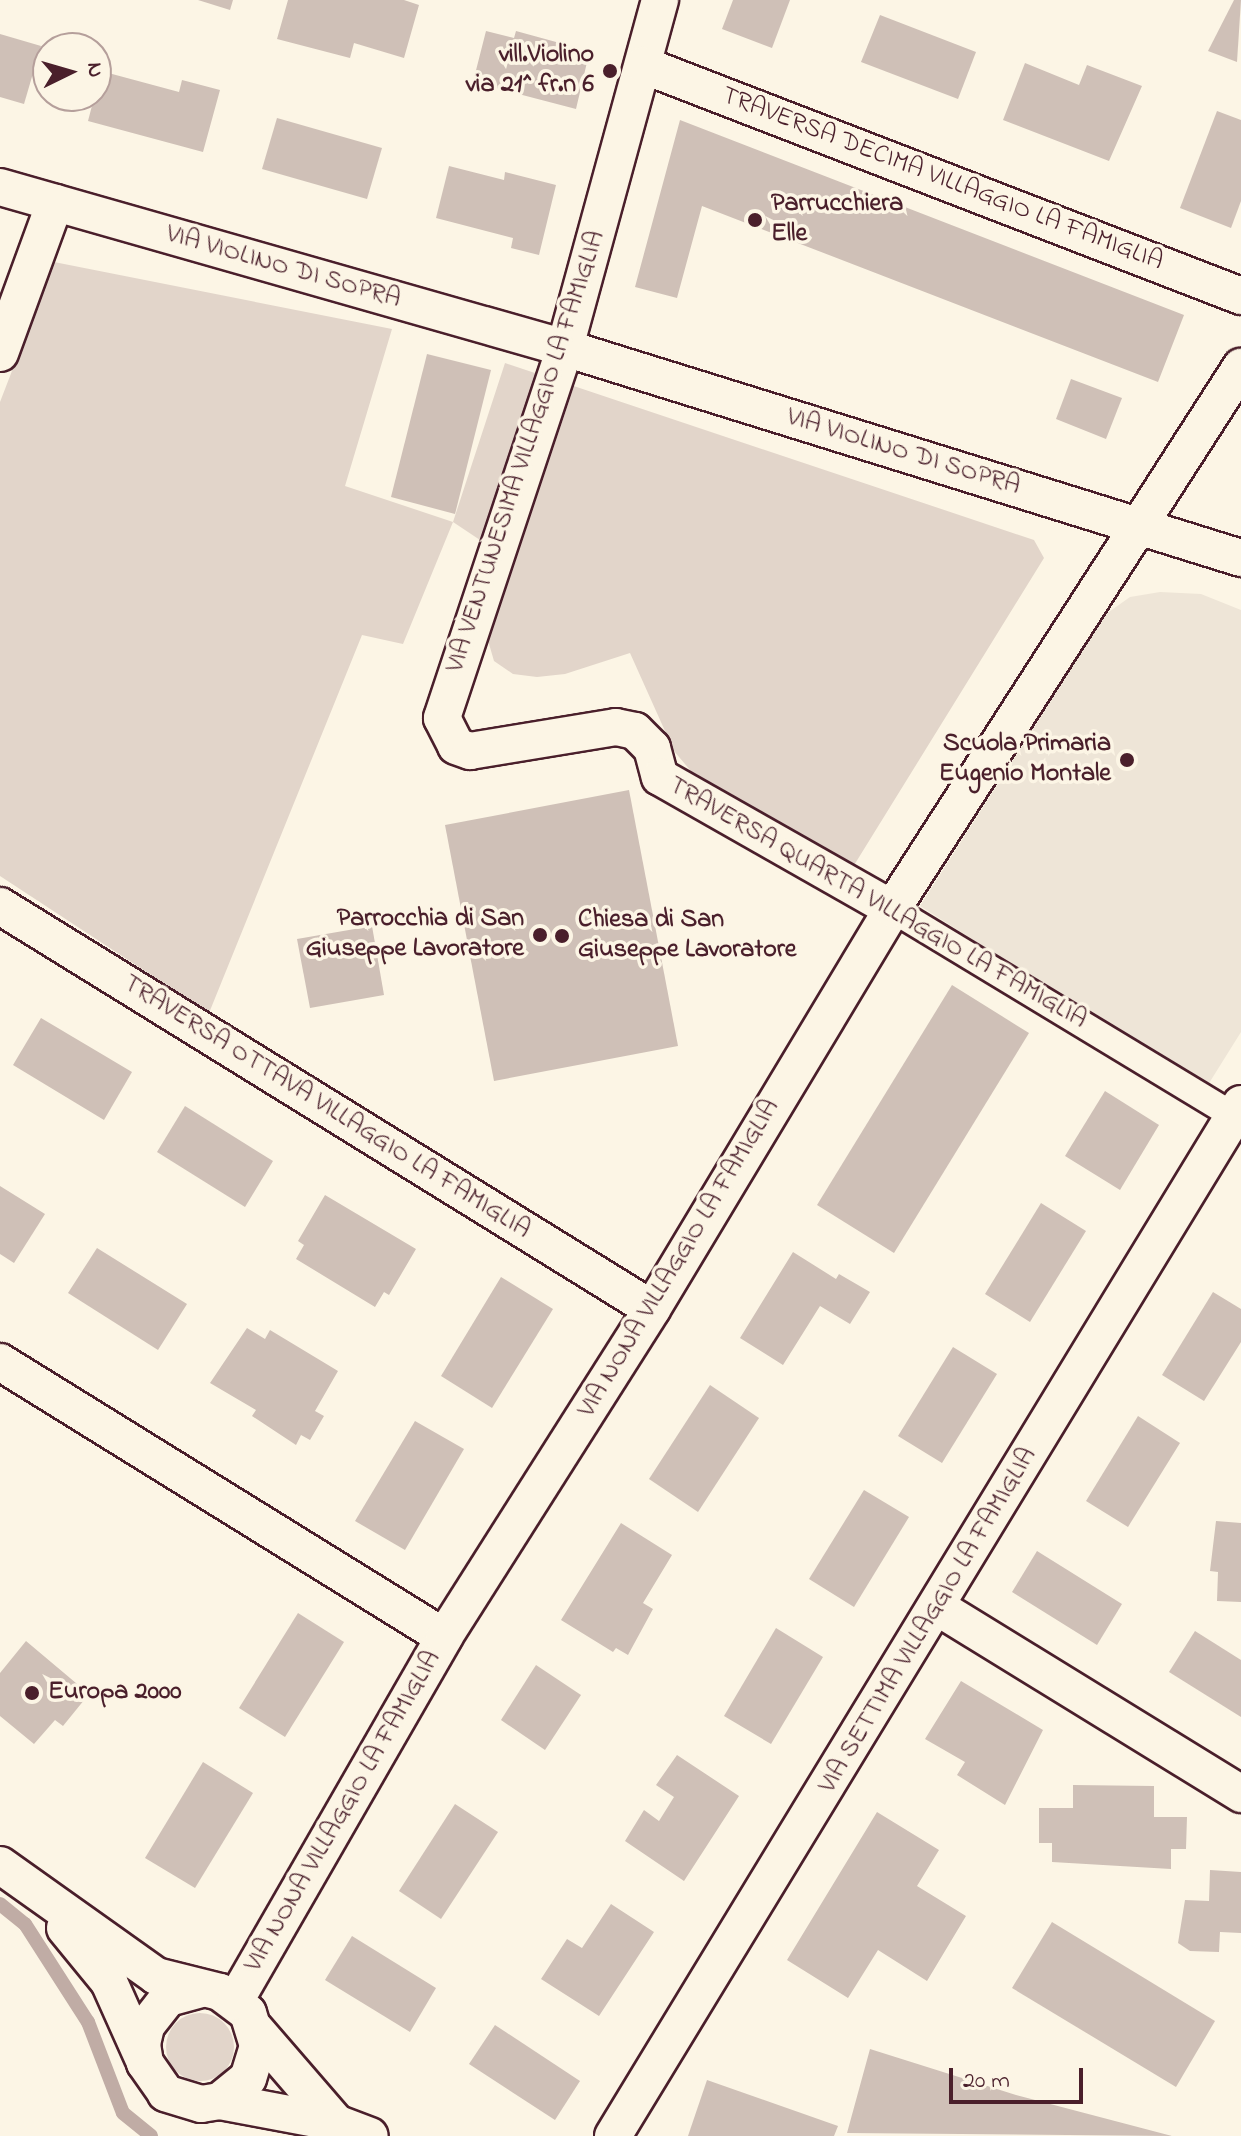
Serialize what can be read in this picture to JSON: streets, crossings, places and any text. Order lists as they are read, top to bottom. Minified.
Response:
{"streets":{"street":["TRAVERSA DECIMA VILLAGGIO LA FAMIGLIA","VIA VIOLINO DI SOPRA","VIA VENTUNESIMA VILLAGGIO LA FAMIGLIA","TRAVERSA QUARTA VILLAGGIO LA FAMIGLIA","TRAVERSA OTTAVA VILLAGGIO LA FAMIGLIA","VIA NONA VILLAGGIO LA FAMIGLIA","VIA SETTIMA VILLAGGIO LA FAMIGLIA"]},"crossings":[["TRAVERSA DECIMA VILLAGGIO LA FAMIGLIA","VIA VENTUNESIMA VILLAGGIO LA FAMIGLIA"],["VIA VIOLINO DI SOPRA","VIA VENTUNESIMA VILLAGGIO LA FAMIGLIA"],["VIA VIOLINO DI SOPRA","VIA NONA VILLAGGIO LA FAMIGLIA"],["VIA VENTUNESIMA VILLAGGIO LA FAMIGLIA","TRAVERSA QUARTA VILLAGGIO LA FAMIGLIA"],["TRAVERSA QUARTA VILLAGGIO LA FAMIGLIA","VIA NONA VILLAGGIO LA FAMIGLIA"],["TRAVERSA QUARTA VILLAGGIO LA FAMIGLIA","VIA SETTIMA VILLAGGIO LA FAMIGLIA"],["TRAVERSA OTTAVA VILLAGGIO LA FAMIGLIA","VIA NONA VILLAGGIO LA FAMIGLIA"]],"places":["vill.Violino via 21^ fr.n 6","Parrucchiera Elle","Scuola Primaria Eugenio Montale","Parrocchia di San Giuseppe Lavoratore","Chiesa di San Giuseppe Lavoratore","Europa 2000"],"scale_bar":"20 m","north":"right"}
